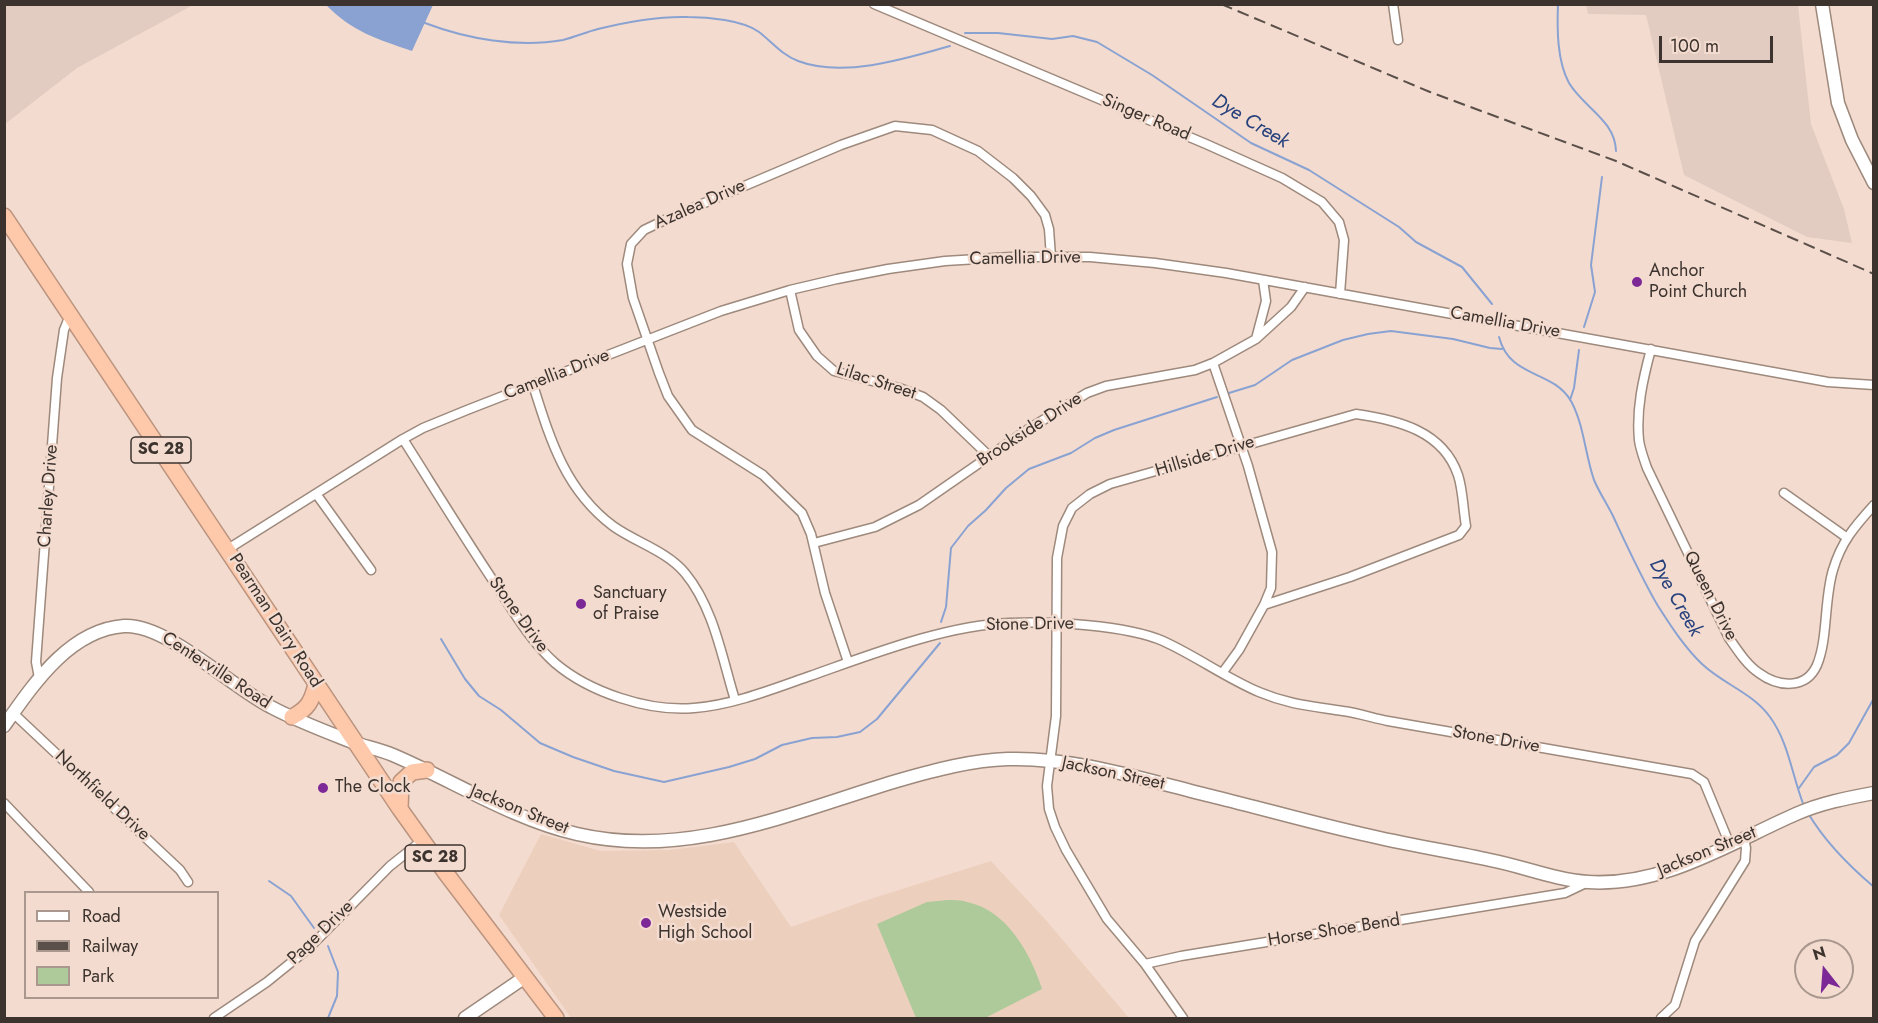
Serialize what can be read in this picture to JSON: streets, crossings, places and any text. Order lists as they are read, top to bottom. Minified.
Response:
{"streets":{"highway":["SC 28","Pearman Dairy Road"],"street":["Singer Road","Azalea Drive","Camellia Drive","Lilac Street","Brookside Drive","Hillside Drive","Charley Drive","Queen Drive","Stone Drive","Centerville Road","Jackson Street","Northfield Drive","Horse Shoe Bend","Page Drive"]},"crossings":[["Singer Road","Camellia Drive"],["Azalea Drive","Camellia Drive"],["Azalea Drive","Brookside Drive"],["Azalea Drive","Stone Drive"],["Camellia Drive","Lilac Street"],["Camellia Drive","Brookside Drive"],["Camellia Drive","Queen Drive"],["Camellia Drive","Stone Drive"],["Camellia Drive","Pearman Dairy Road"],["Lilac Street","Brookside Drive"],["Hillside Drive","Stone Drive"],["Hillside Drive","Jackson Street"],["Hillside Drive","Horse Shoe Bend"],["Charley Drive","Pearman Dairy Road"],["Charley Drive","Centerville Road"],["Stone Drive","Jackson Street"],["Pearman Dairy Road","Centerville Road"],["Pearman Dairy Road","Jackson Street"],["Pearman Dairy Road","Page Drive"],["Centerville Road","Jackson Street"],["Centerville Road","Northfield Drive"],["Jackson Street","Horse Shoe Bend"]],"water":["Dye Creek"],"places":["Anchor Point Church","Sanctuary of Praise","The Clock","Westside High School"],"legend":["Road","Railway","Park"],"scale_bar":"100 m","north":"top"}
